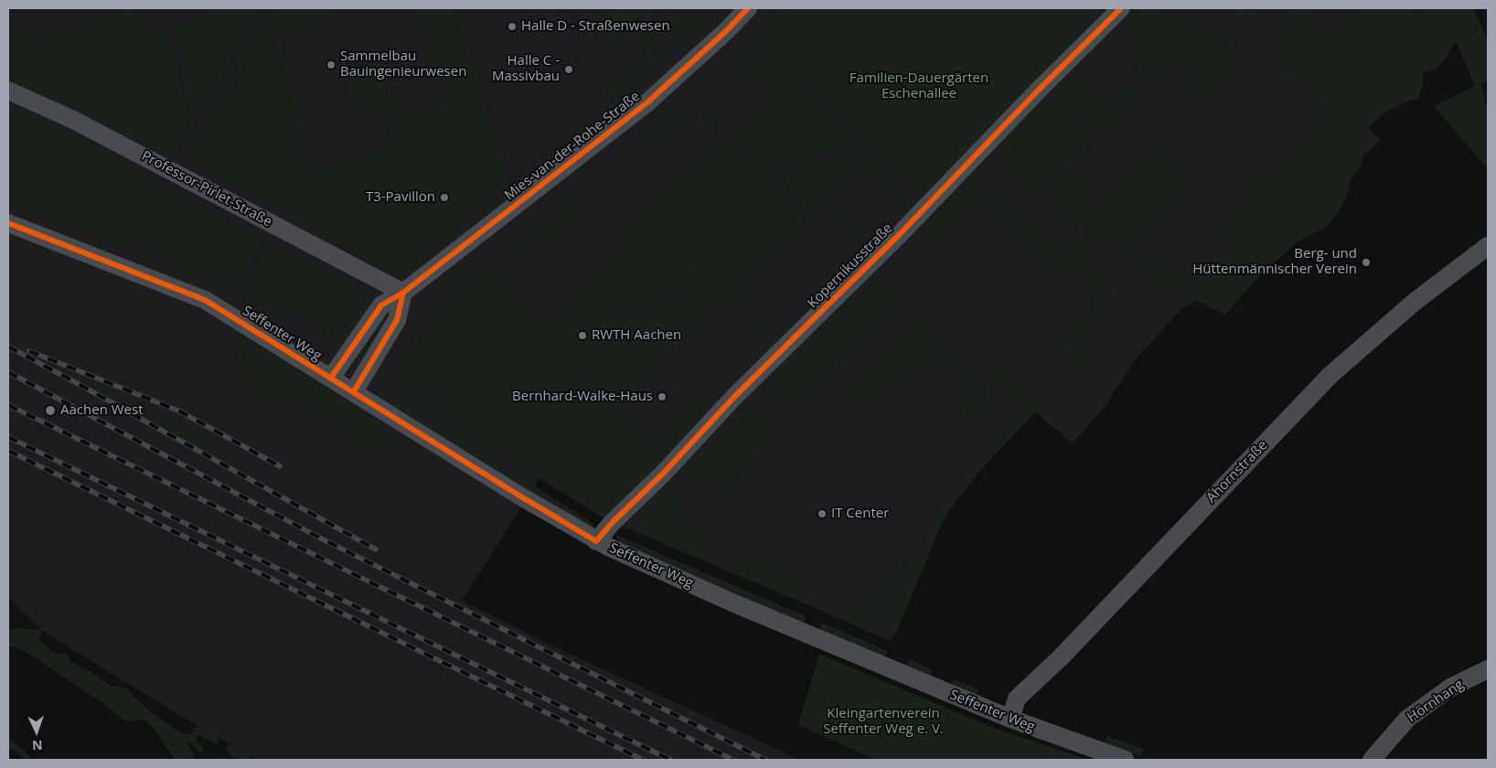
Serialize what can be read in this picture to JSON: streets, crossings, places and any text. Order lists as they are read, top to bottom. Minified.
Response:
{"streets":{"street":["Mies-van-der-Rohe-Straße","Professor-Pirlet-Straße","Kopernikusstraße","Seffenter Weg","Ahornstraße","Hörnhang"]},"crossings":[["Mies-van-der-Rohe-Straße","Professor-Pirlet-Straße"],["Mies-van-der-Rohe-Straße","Seffenter Weg"],["Kopernikusstraße","Seffenter Weg"],["Seffenter Weg","Ahornstraße"]],"parks":["Familien-Dauergärten Eschenallee","Kleingartenverein Seffenter Weg e. V."],"places":["Halle D - Straßenwesen","Sammelbau Bauingenieurwesen","Halle C - Massivbau","T3-Pavillon","Berg- und Hüttenmännischer Verein","RWTH Aachen","Bernhard-Walke-Haus","Aachen West","IT Center"],"north":"bottom"}
